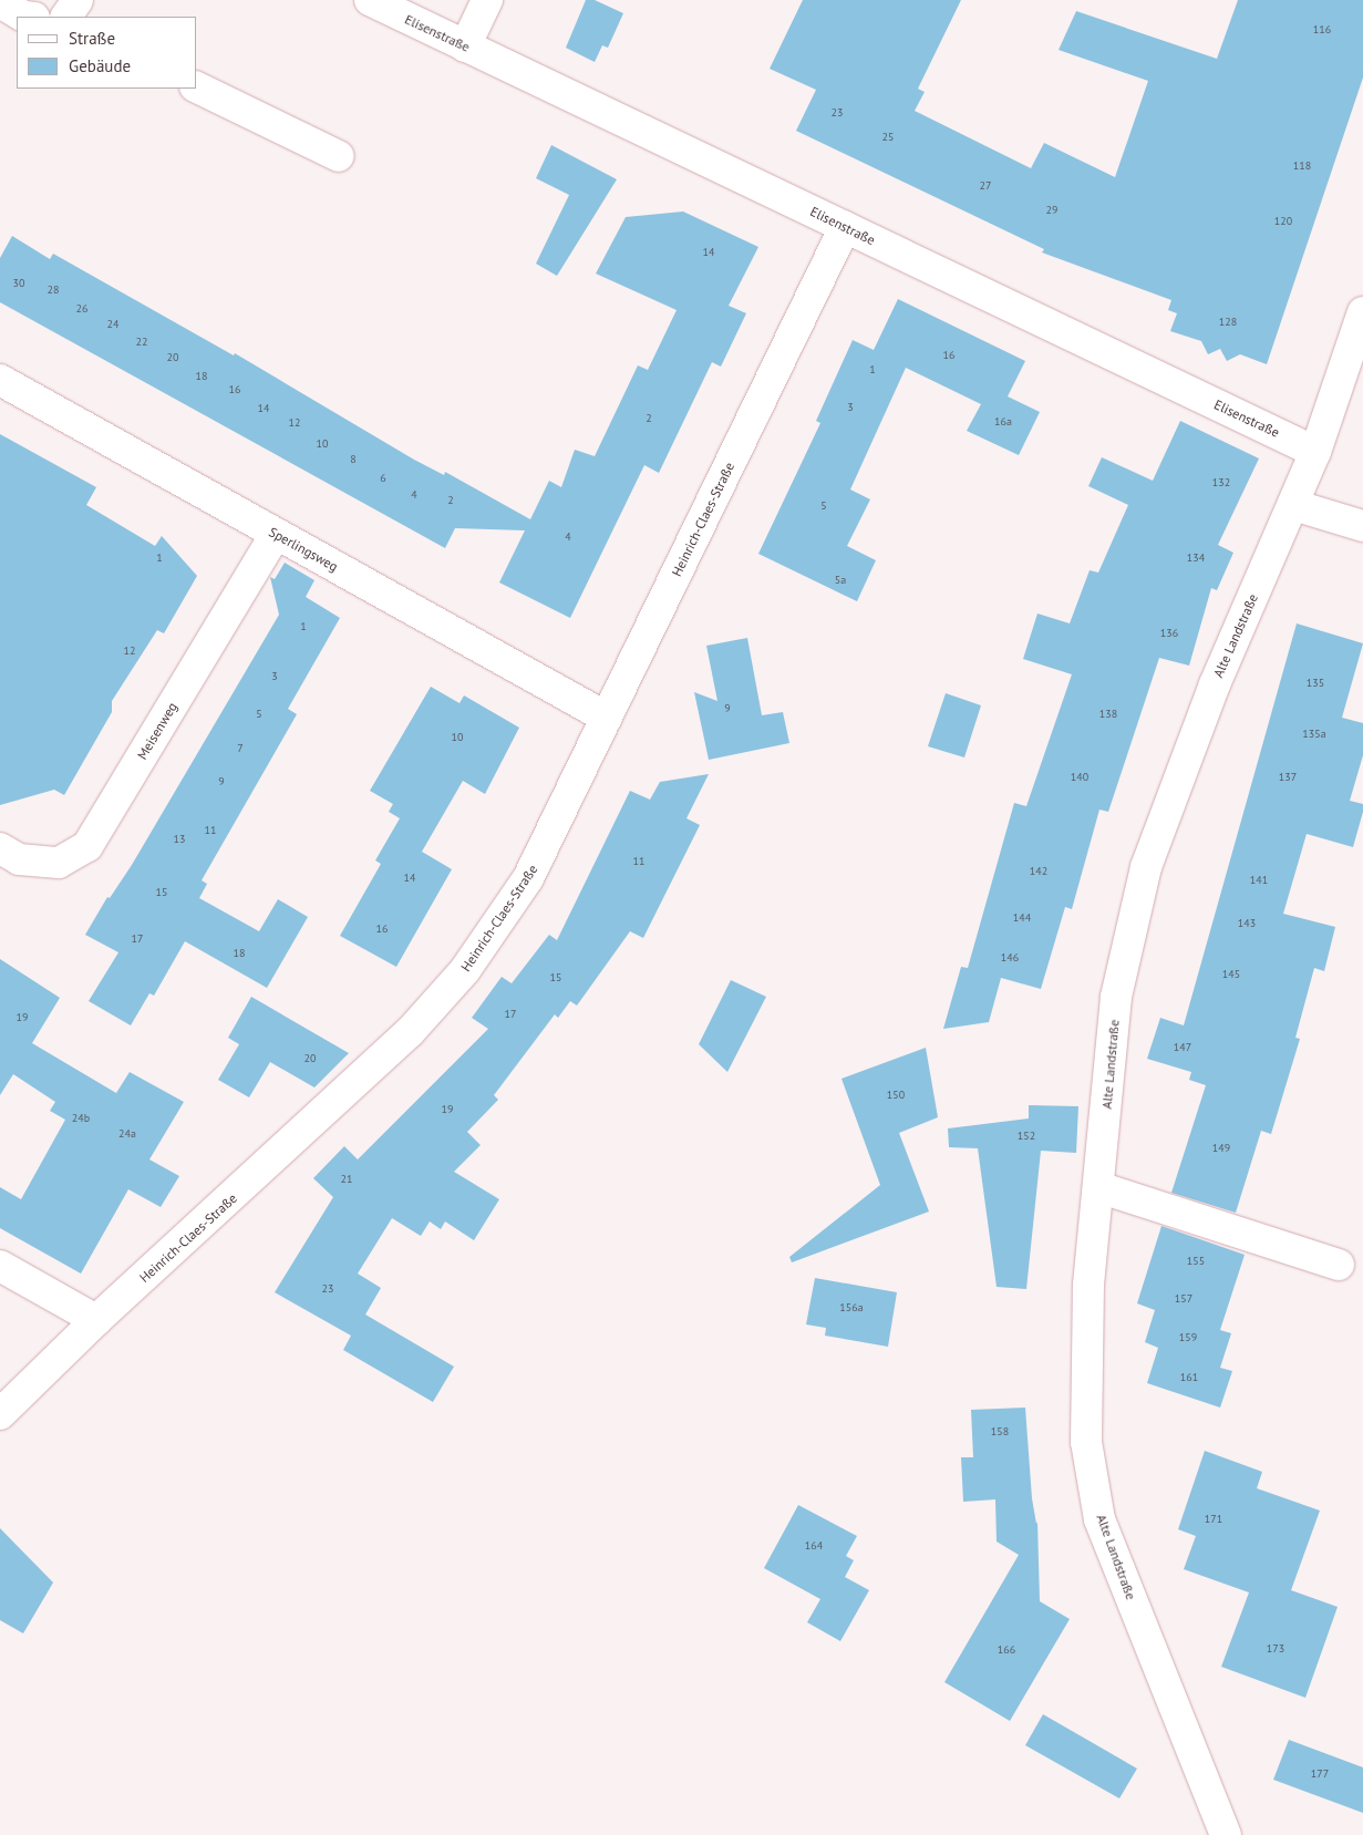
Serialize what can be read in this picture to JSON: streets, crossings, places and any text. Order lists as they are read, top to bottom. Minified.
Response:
{"streets":{"street":["Elisenstraße","Heinrich-Claes-Straße","Sperlingsweg","Alte Landstraße","Meisenweg"]},"crossings":[["Elisenstraße","Heinrich-Claes-Straße"],["Elisenstraße","Alte Landstraße"],["Heinrich-Claes-Straße","Sperlingsweg"],["Sperlingsweg","Meisenweg"]],"house_numbers":["116","23","25","118","27","29","120","14","30","28","26","128","24","22","16","20","1","18","16","3","14","2","16a","12","10","8","6","132","4","2","5","4","1","134","5a","1","136","12","3","135","9","5","138","135a","10","7","140","137","9","11","13","11","142","14","141","15","144","143","16","17","18","146","145","15","17","19","147","20","150","19","24b","24a","152","149","21","155","23","157","156a","159","161","158","171","164","173","166","177"],"legend":["Straße","Gebäude"]}
